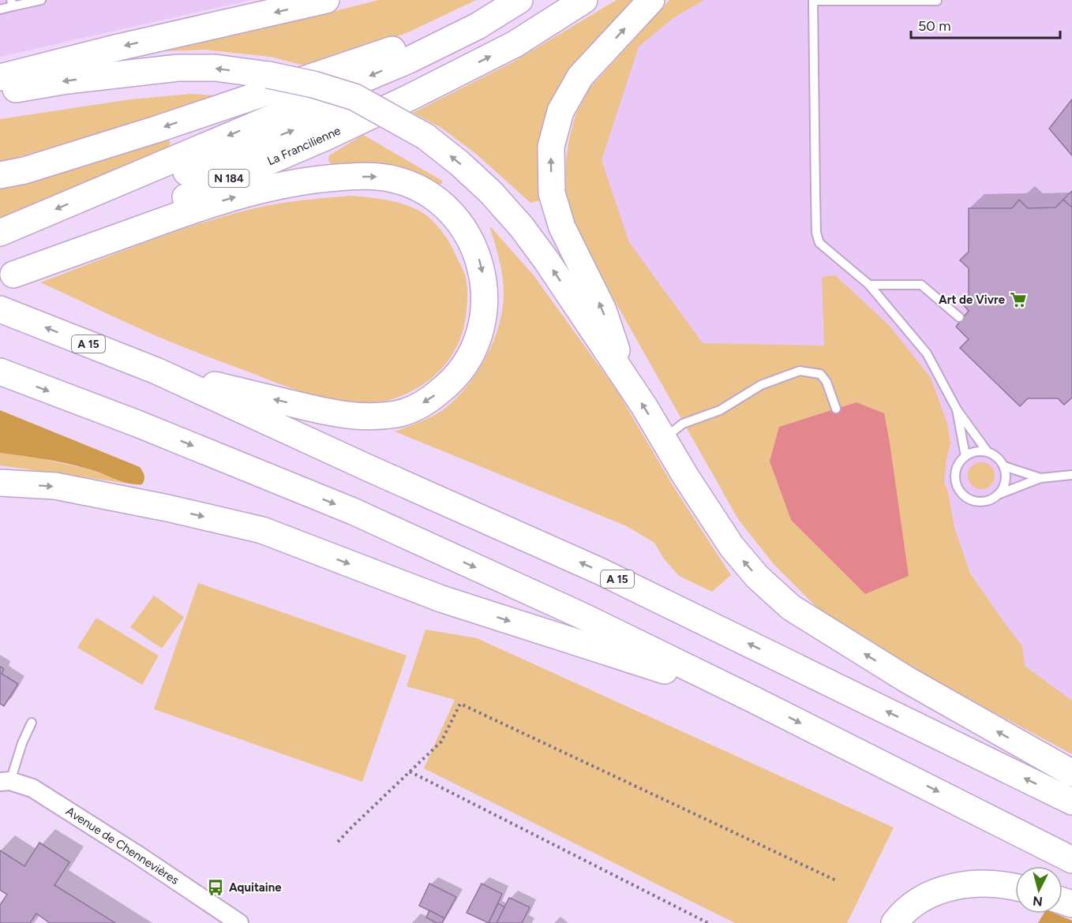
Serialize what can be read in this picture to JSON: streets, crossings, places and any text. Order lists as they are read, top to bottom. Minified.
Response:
{"streets":{"highway":["La Francilienne","N 184","A 15"],"street":["Avenue de Chennevières"]},"crossings":[["La Francilienne","A 15"]],"places":{"supermarket":["Art de Vivre"],"bus stop":["Aquitaine"]},"scale_bar":"50 m","north":"bottom"}
